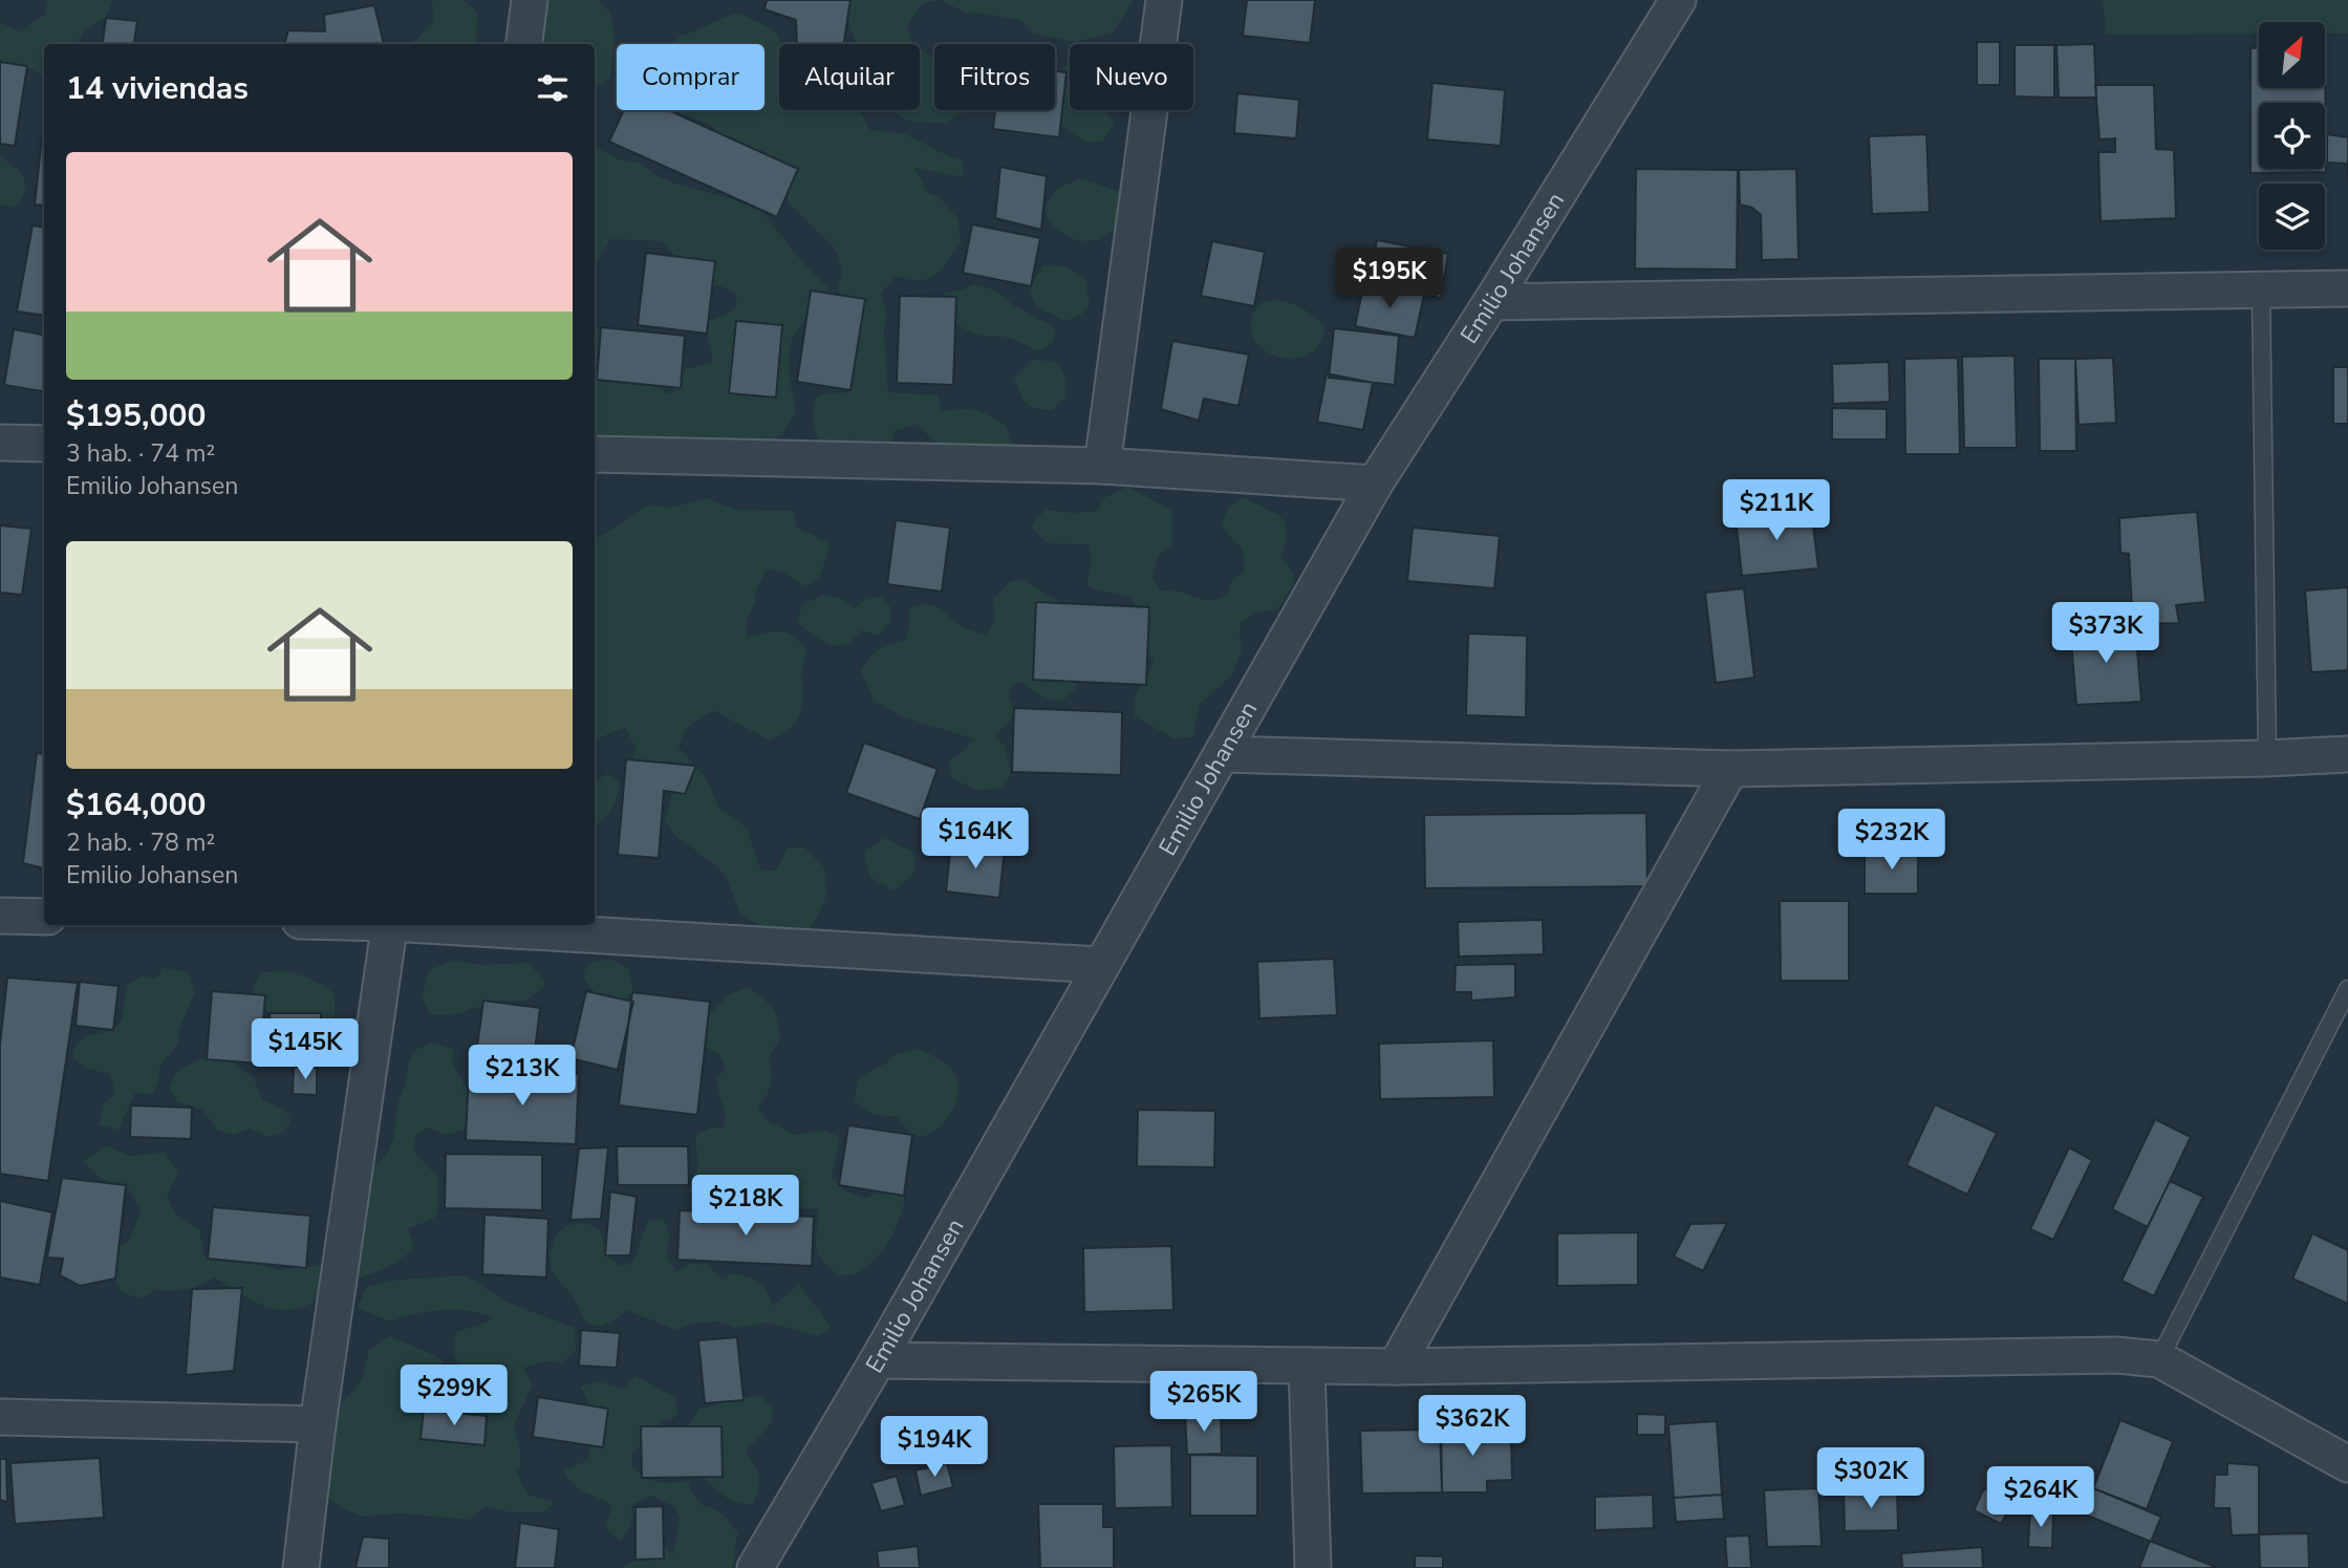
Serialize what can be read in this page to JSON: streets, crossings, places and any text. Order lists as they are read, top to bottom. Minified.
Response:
{"streets":{"street":["Emilio Johansen"]},"north":"top right","page":{"chip":["Comprar","Alquilar","Filtros","Nuevo"],"heading":"14 viviendas","list":[{"name":"$195,000","note":"3 hab. · 74 m² · Emilio Johansen"},{"name":"$164,000","note":"2 hab. · 78 m² · Emilio Johansen"}],"price":["$195K","$211K","$373K","$164K","$232K","$145K","$213K","$218K","$299K","$265K","$362K","$194K","$302K","$264K"]}}
